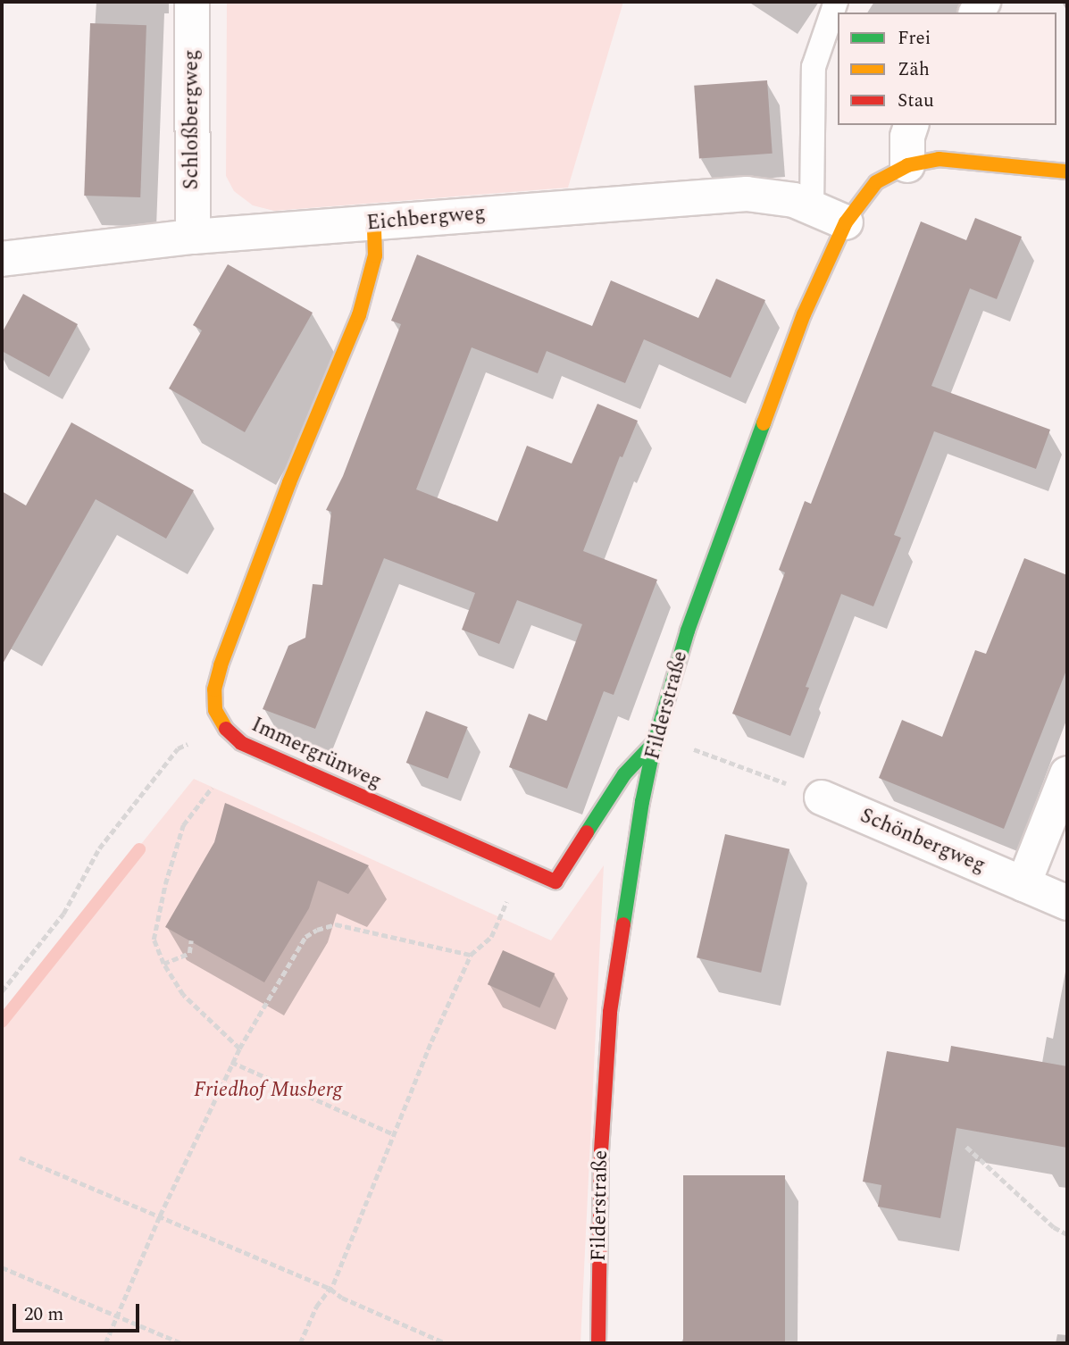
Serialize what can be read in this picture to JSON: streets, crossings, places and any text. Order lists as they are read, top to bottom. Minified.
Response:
{"streets":{"main road":["Filderstraße","Immergrünweg"],"street":["Schloßbergweg","Eichbergweg","Schönbergweg"]},"crossings":[["Schloßbergweg","Eichbergweg"],["Eichbergweg","Filderstraße"],["Eichbergweg","Immergrünweg"],["Filderstraße","Immergrünweg"]],"parks":["Friedhof Musberg"],"legend":["Frei","Zäh","Stau"],"scale_bar":"20 m"}
